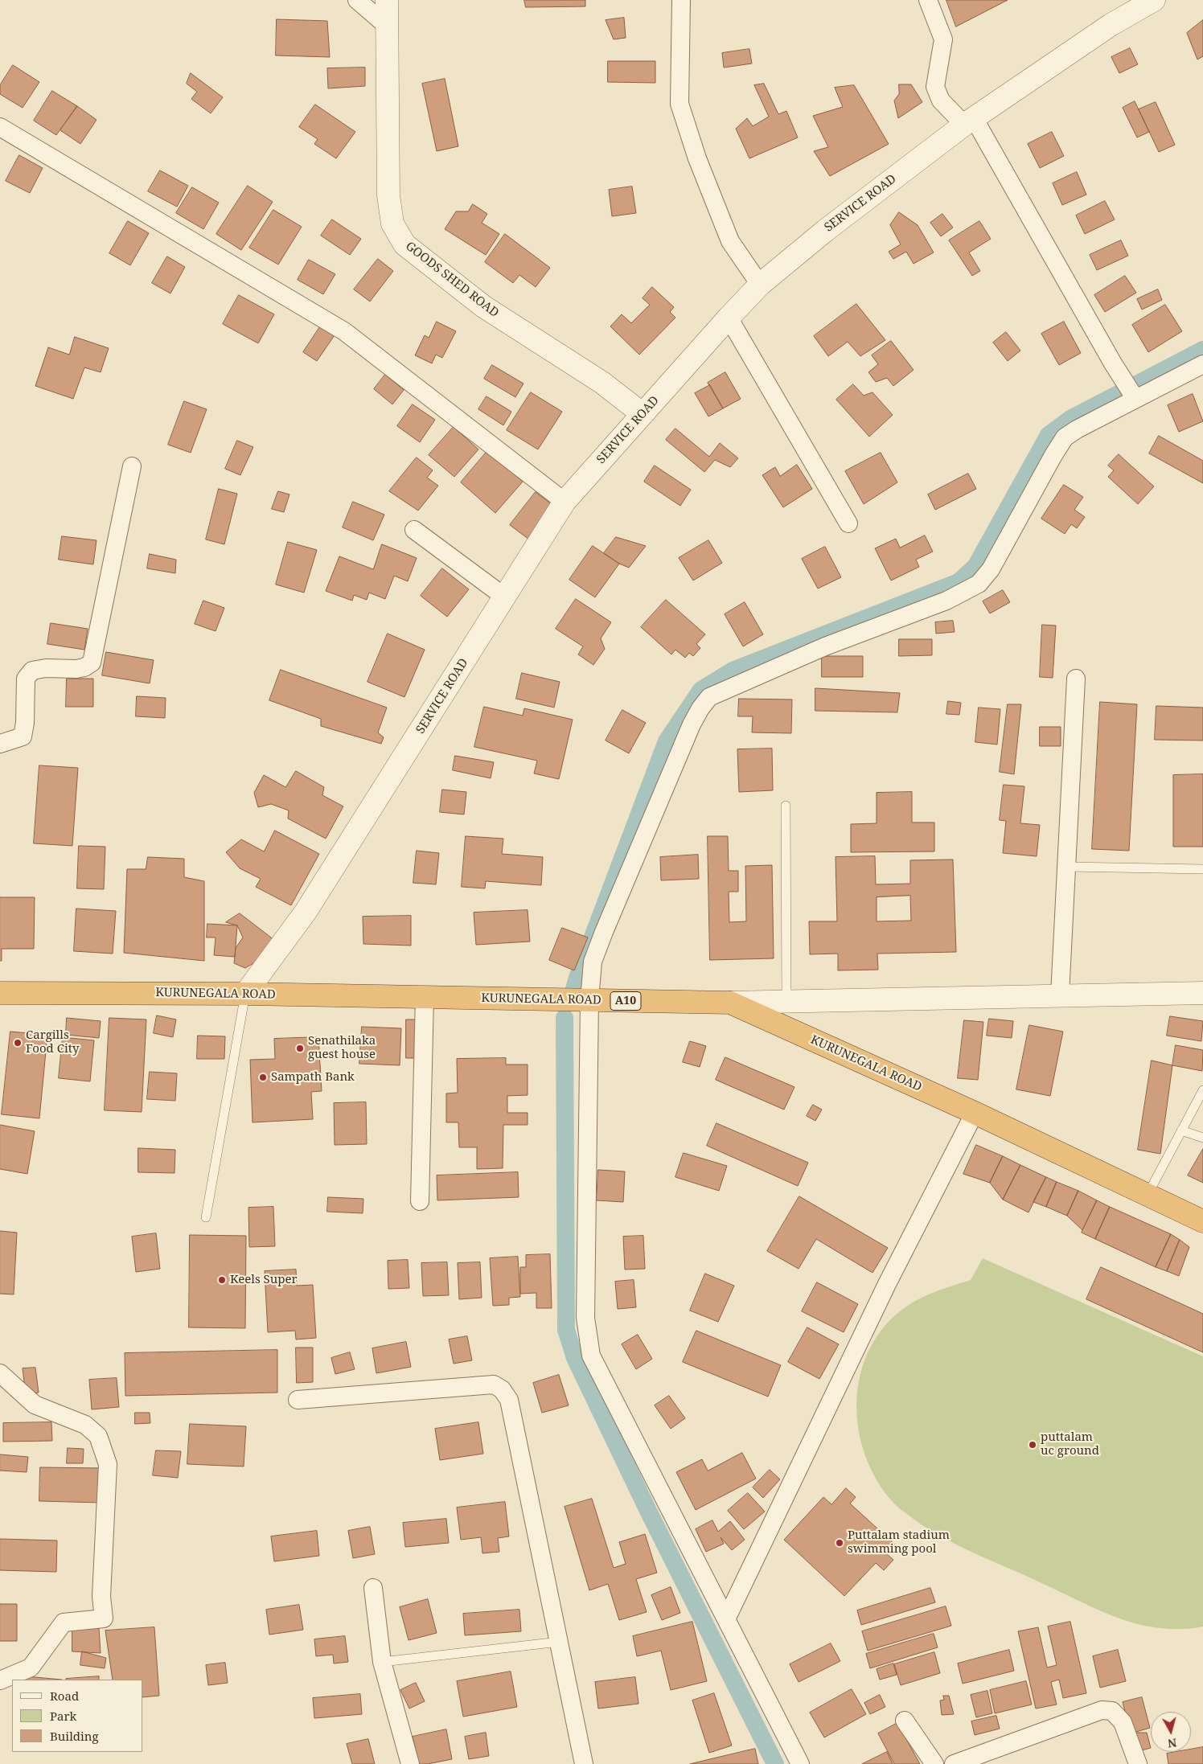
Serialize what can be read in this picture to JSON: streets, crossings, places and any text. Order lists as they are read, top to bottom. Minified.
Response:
{"streets":{"highway":["KURUNEGALA ROAD","A10"],"street":["SERVICE ROAD","GOODS SHED ROAD"]},"crossings":[["SERVICE ROAD","GOODS SHED ROAD"],["SERVICE ROAD","KURUNEGALA ROAD"]],"places":["Cargills Food City","Senathilaka guest house","Sampath Bank","Keels Super","puttalam uc ground","Puttalam stadium swimming pool"],"legend":["Road","Park","Building"],"north":"bottom"}
